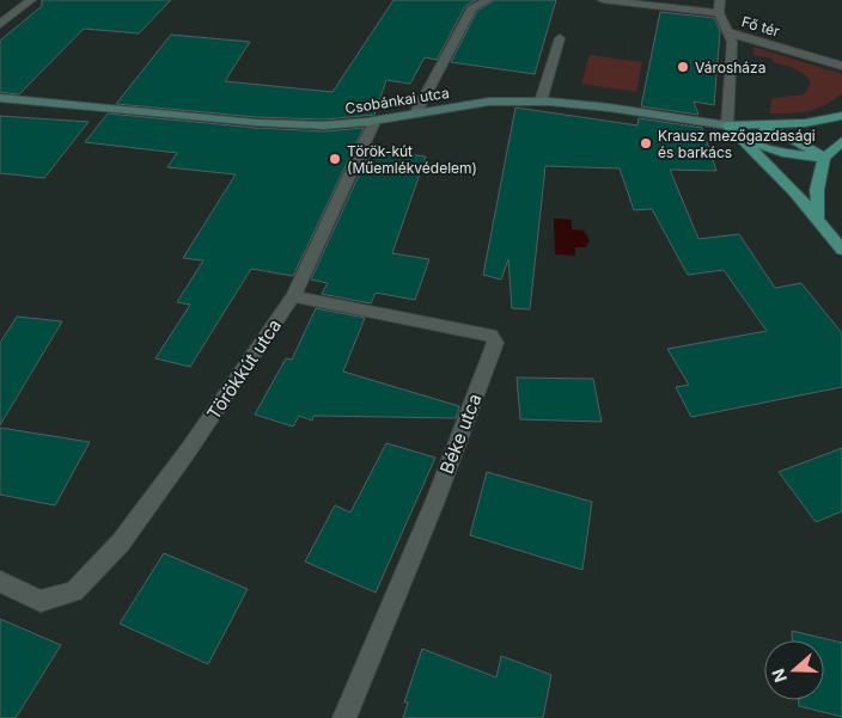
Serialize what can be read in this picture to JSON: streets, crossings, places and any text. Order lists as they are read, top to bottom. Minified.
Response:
{"streets":{"main road":["Csobánkai utca"],"street":["Fő tér","Törökkút utca","Béke utca"]},"crossings":[["Fő tér","Csobánkai utca"],["Csobánkai utca","Törökkút utca"],["Törökkút utca","Béke utca"]],"places":["Városháza","Krausz mezőgazdasági és barkács","Török-kút (Műemlékvédelem)"],"north":"left"}
